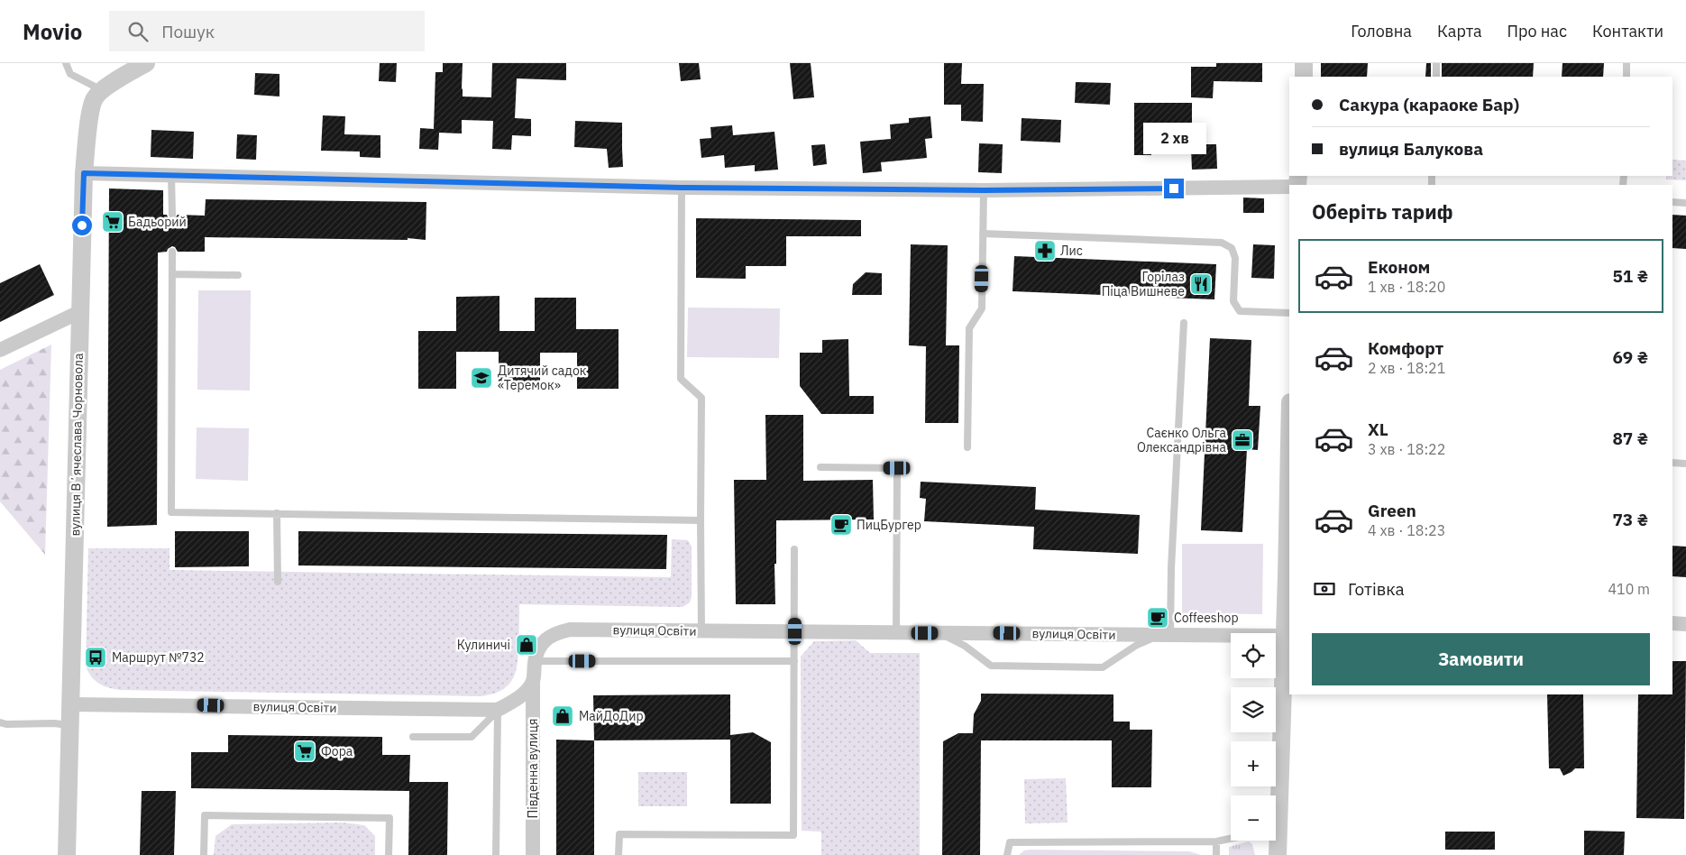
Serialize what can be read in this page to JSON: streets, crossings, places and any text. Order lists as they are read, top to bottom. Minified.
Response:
{"streets":{"street":["вулиця Вʼячеслава Чорновола","вулиця Освіти","Південна вулиця"]},"crossings":[["вулиця Вʼячеслава Чорновола","вулиця Освіти"],["вулиця Освіти","Південна вулиця"]],"places":{"supermarket":["Бадьорий","Фора"],"pharmacy":["Лис"],"restaurant":["Горілаз Піца Вишневе"],"school or university":["Дитячий садок «Теремок»"],"office":["Саєнко Ольга Олександрівна"],"cafe":["ПицБургер","Coffeeshop"],"shop":["Кулиничі","МайДоДир"],"bus stop":["Маршрут №732"]},"page":{"header":"Movio","search":"Пошук","nav":["Головна","Карта","Про нас","Контакти"],"banner":["Сакура (караоке Бар)","вулиця Балукова"],"bubble":"2 хв","heading":"Оберіть тариф","list":[{"name":"Економ","note":"1 хв · 18:20","value":"51 ₴"},{"name":"Комфорт","note":"2 хв · 18:21","value":"69 ₴"},{"name":"XL","note":"3 хв · 18:22","value":"87 ₴"},{"name":"Green","note":"4 хв · 18:23","value":"73 ₴"}],"pay":["Готівка","410 m"],"buttons":"Замовити","map_buttons":["+","−"]}}
